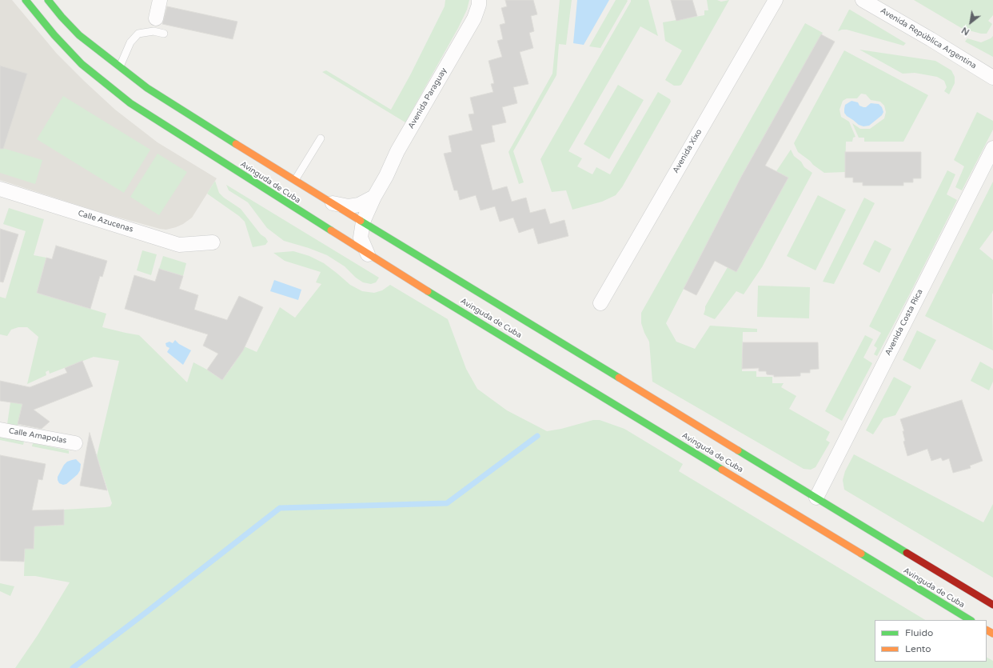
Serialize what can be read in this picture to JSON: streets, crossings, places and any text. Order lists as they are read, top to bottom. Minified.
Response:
{"streets":{"main road":["Avinguda de Cuba"],"street":["Avenida República Argentina","Avenida Paraguay","Avenida Xixo","Calle Azucenas","Avenida Costa Rica","Calle Amapolas"]},"crossings":[["Avenida Paraguay","Avinguda de Cuba"],["Avinguda de Cuba","Avenida Costa Rica"]],"legend":["Fluido","Lento"],"north":"bottom left"}
